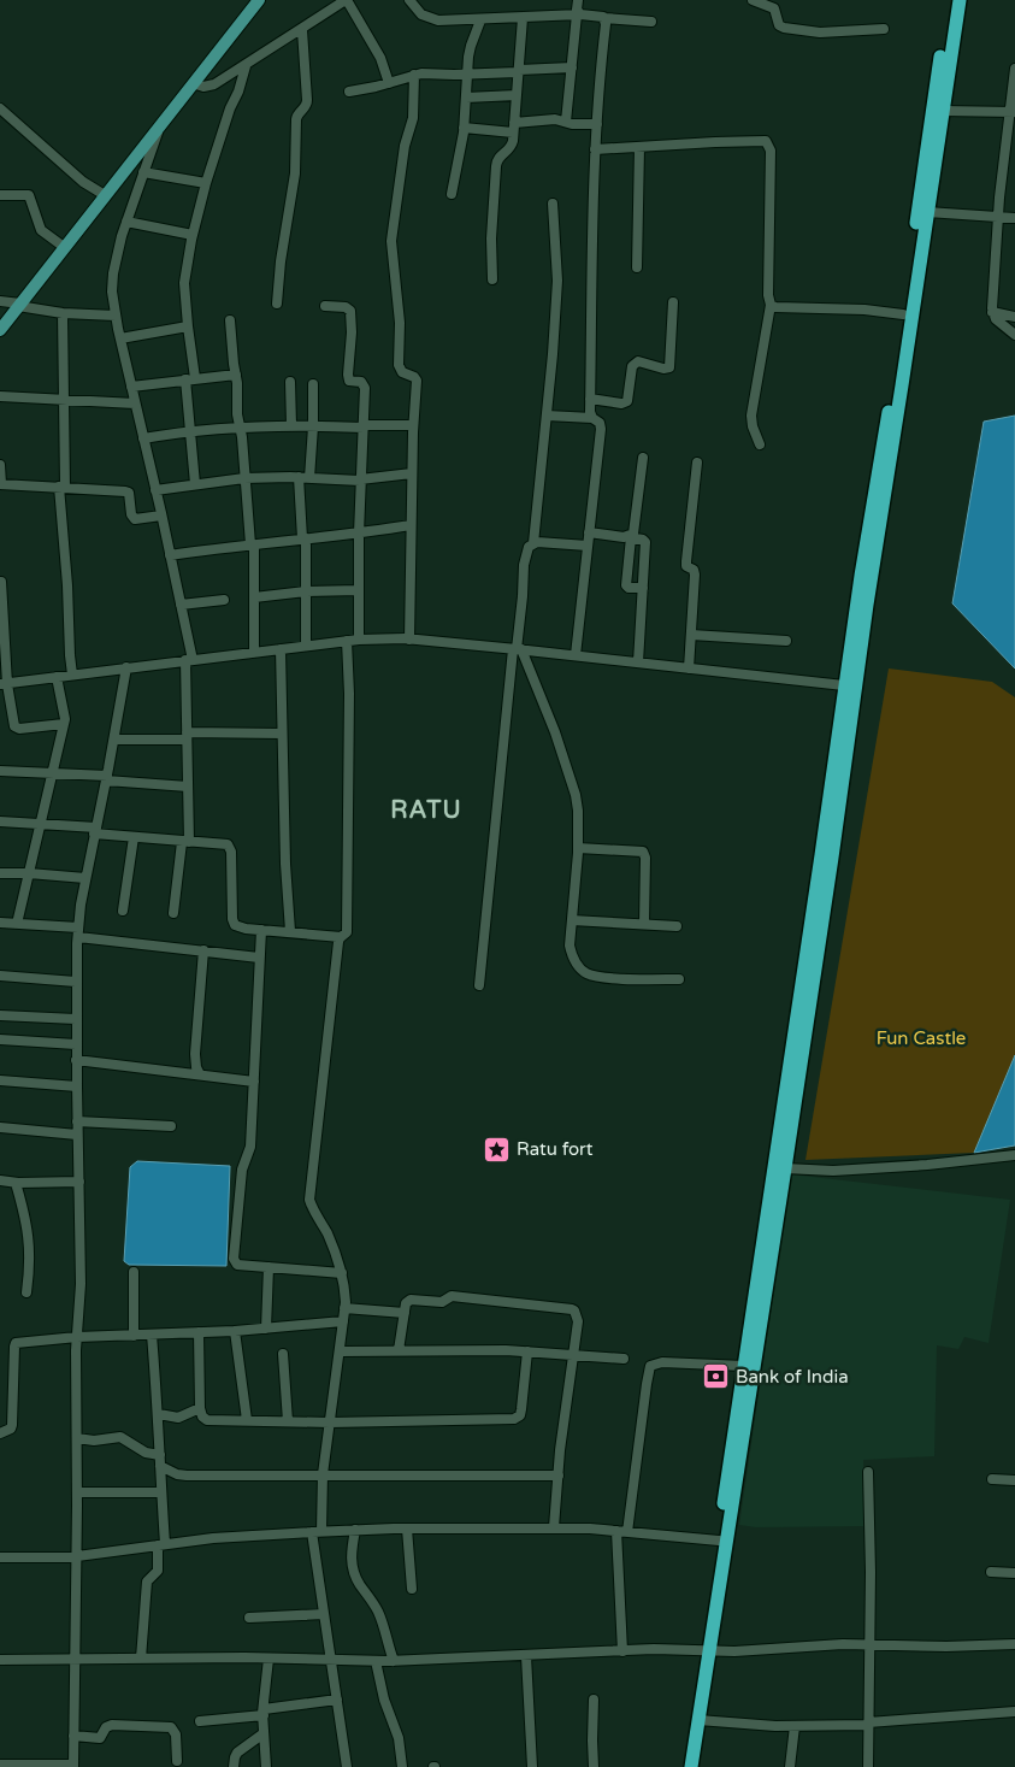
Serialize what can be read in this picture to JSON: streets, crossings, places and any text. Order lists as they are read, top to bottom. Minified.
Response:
{"districts":["RATU"],"parks":["Fun Castle"],"places":{"place":["Ratu fort"],"bank":["Bank of India"]}}
